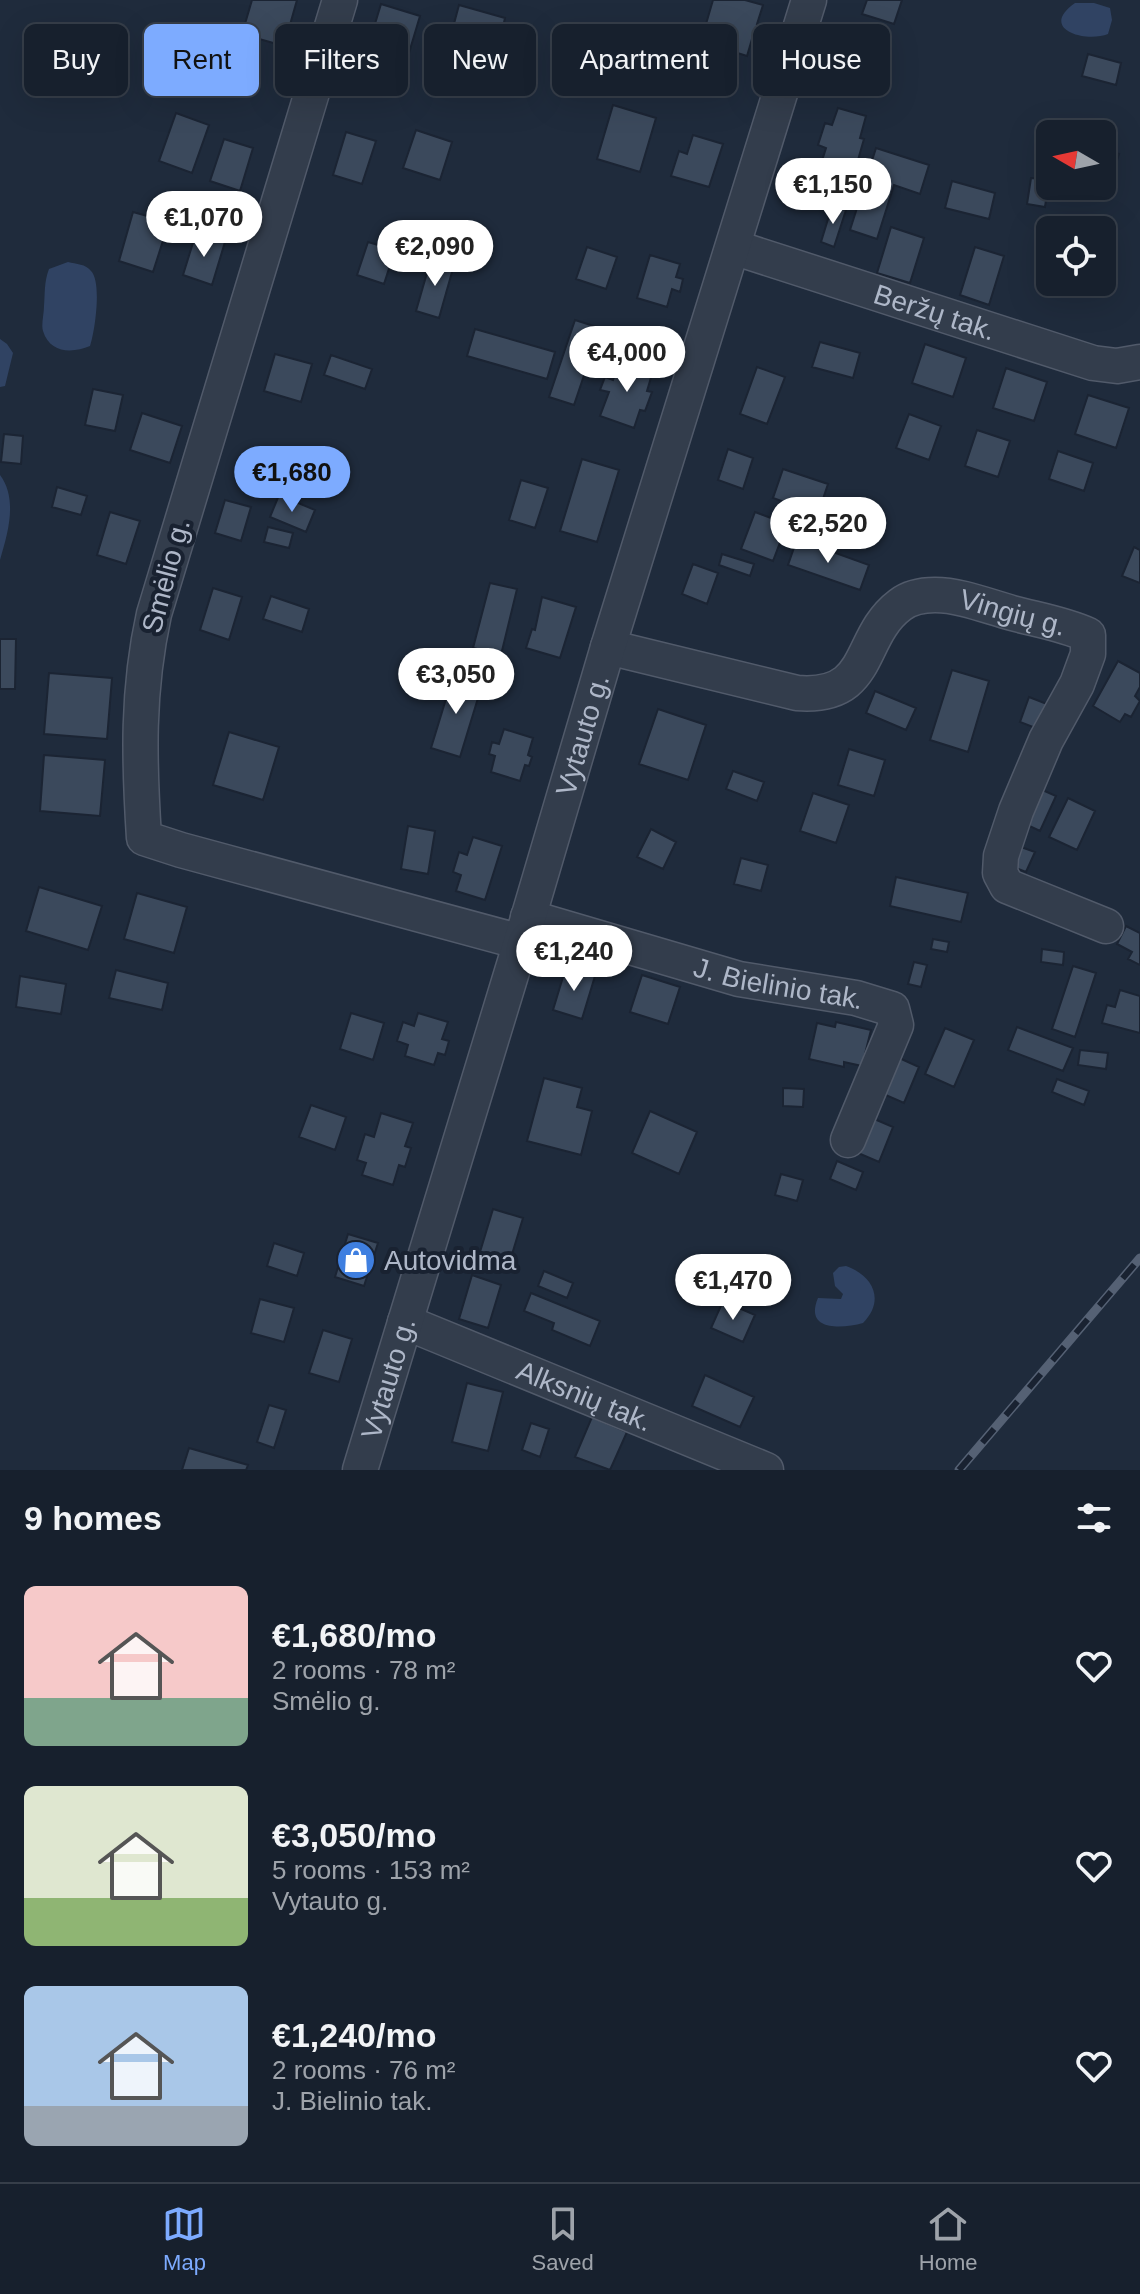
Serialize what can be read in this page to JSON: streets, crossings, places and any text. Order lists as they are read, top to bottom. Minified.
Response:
{"streets":{"street":["Beržų tak.","Smėlio g.","Vingių g.","Vytauto g.","J. Bielinio tak.","Alksnių tak."]},"crossings":[["Beržų tak.","Vytauto g."],["Smėlio g.","J. Bielinio tak."],["Vingių g.","Vytauto g."],["Vytauto g.","J. Bielinio tak."],["Vytauto g.","Alksnių tak."]],"places":{"shop":["Autovidma"]},"north":"left","page":{"chip":["Buy","Rent","Filters","New","Apartment","House"],"price":["€1,150","€1,070","€2,090","€4,000","€1,680","€2,520","€3,050","€1,240","€1,470"],"heading":"9 homes","list":[{"name":"€1,680/mo","note":"2 rooms · 78 m² · Smėlio g."},{"name":"€3,050/mo","note":"5 rooms · 153 m² · Vytauto g."},{"name":"€1,240/mo","note":"2 rooms · 76 m² · J. Bielinio tak."}],"tabs":["Map","Saved","Home"]}}
